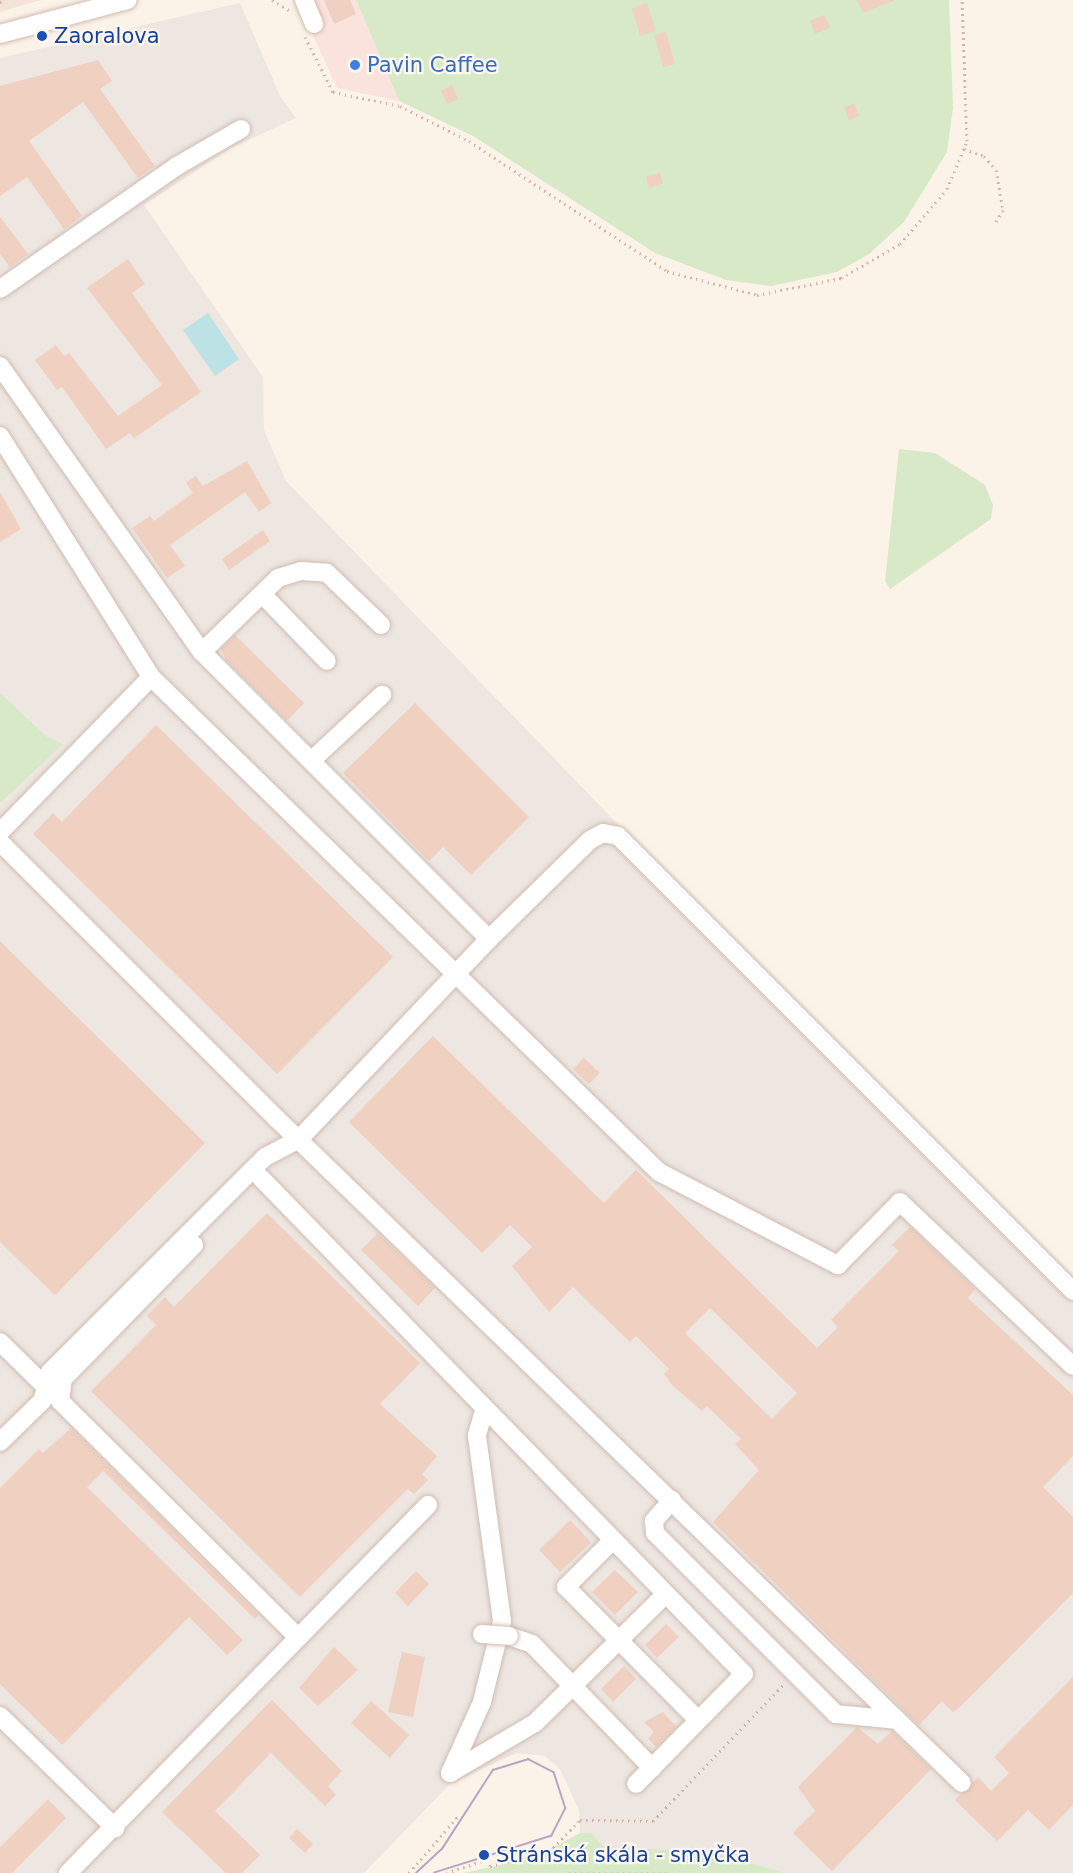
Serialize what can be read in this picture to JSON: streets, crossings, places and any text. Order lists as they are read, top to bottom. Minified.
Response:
{"places":["Zaoralova","Pavin Caffee","Stránská skála - smyčka"]}
